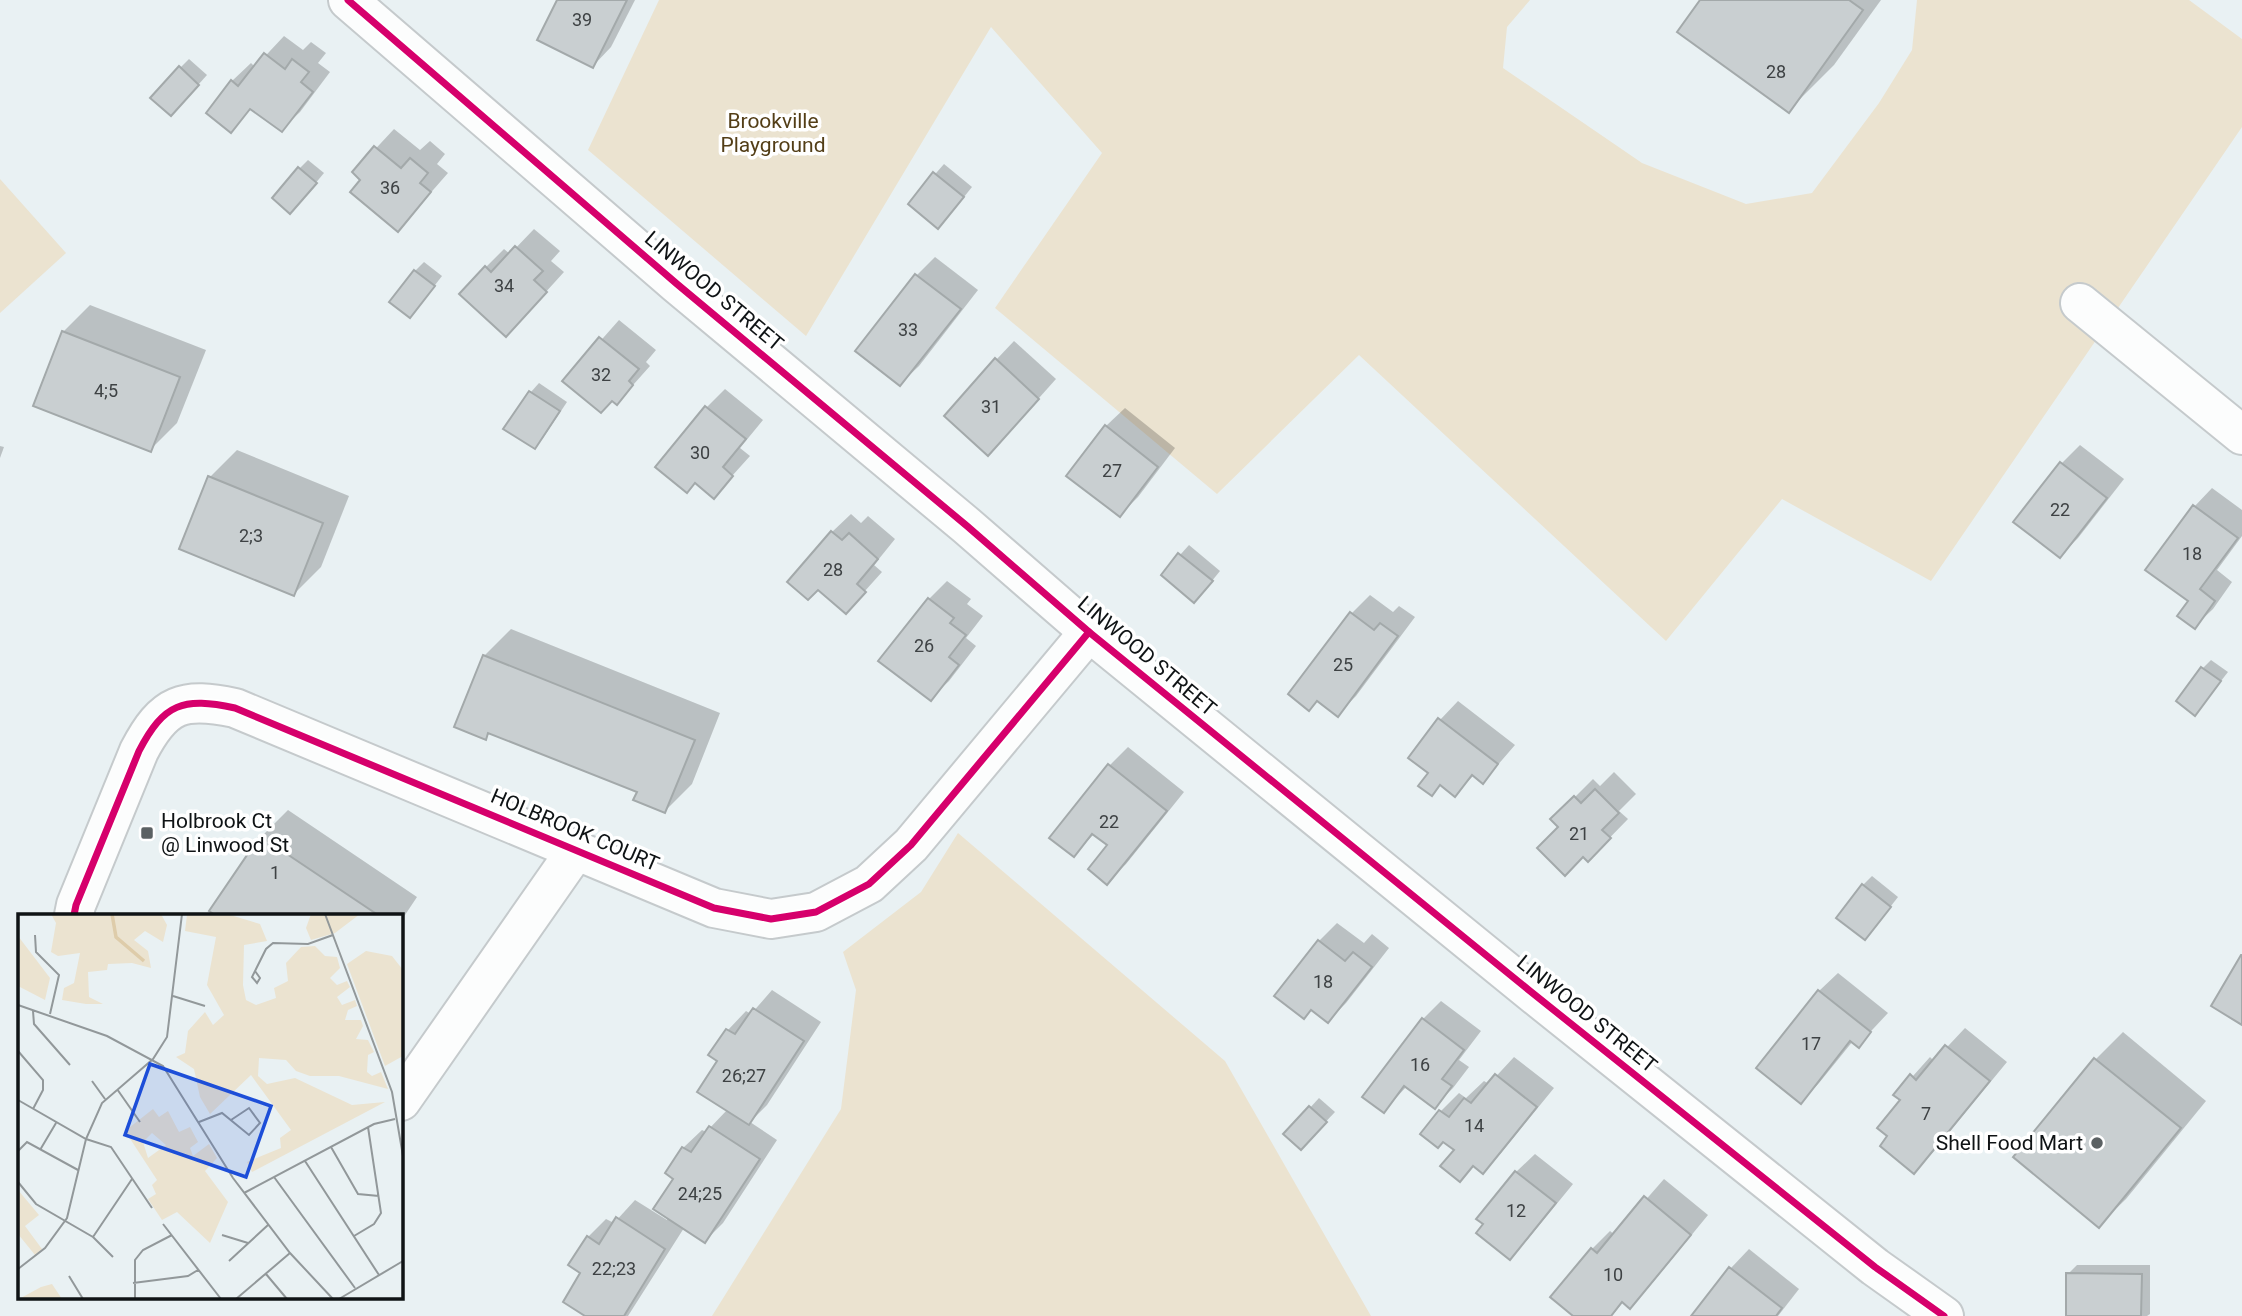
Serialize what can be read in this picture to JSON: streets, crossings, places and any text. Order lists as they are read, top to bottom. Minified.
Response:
{"streets":{"main road":["LINWOOD STREET","HOLBROOK COURT"]},"crossings":[["LINWOOD STREET","HOLBROOK COURT"]],"parks":["Brookville Playground"],"places":{"transit":["Holbrook Ct @ Linwood St"],"other":["Shell Food Mart"]},"house_numbers":["39","28","36","34","33","32","4;5","31","30","27","22","2;3","18","28","26","25","22","21","1","18","17","16","26;27","7","14","24;25","12","22;23","10"]}
